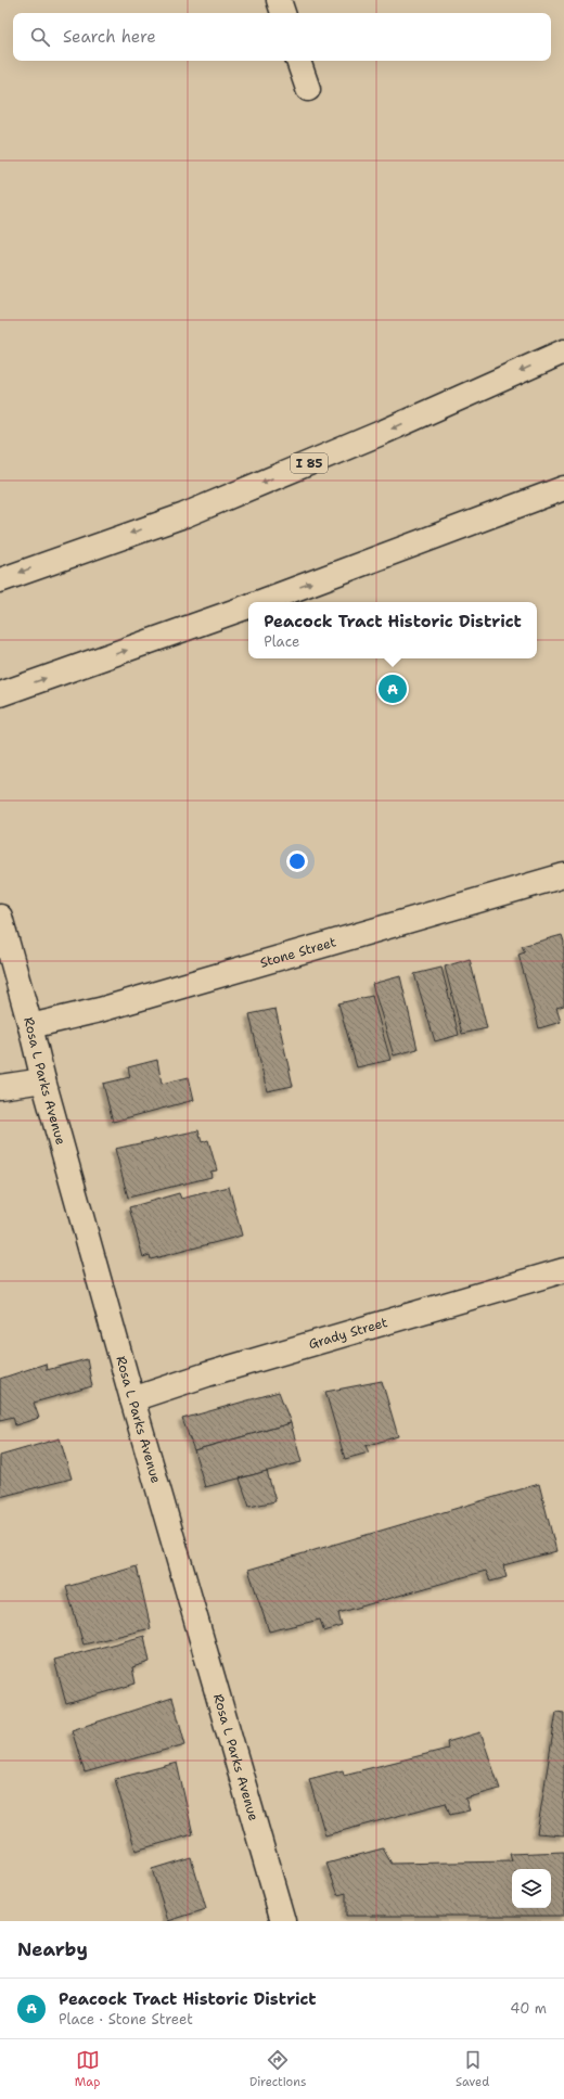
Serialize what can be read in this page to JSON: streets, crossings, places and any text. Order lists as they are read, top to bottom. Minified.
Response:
{"streets":{"main road":["I 85","Stone Street","Rosa L Parks Avenue","Grady Street"]},"crossings":[["Stone Street","Rosa L Parks Avenue"],["Rosa L Parks Avenue","Grady Street"]],"page":{"search":"Search here","popup":["Peacock Tract Historic District","Place"],"pins":"A","heading":"Nearby","list":[{"mark":"A","name":"Peacock Tract Historic District","note":"Place · Stone Street","value":"40 m"}],"nav":["Map","Directions","Saved"]}}
